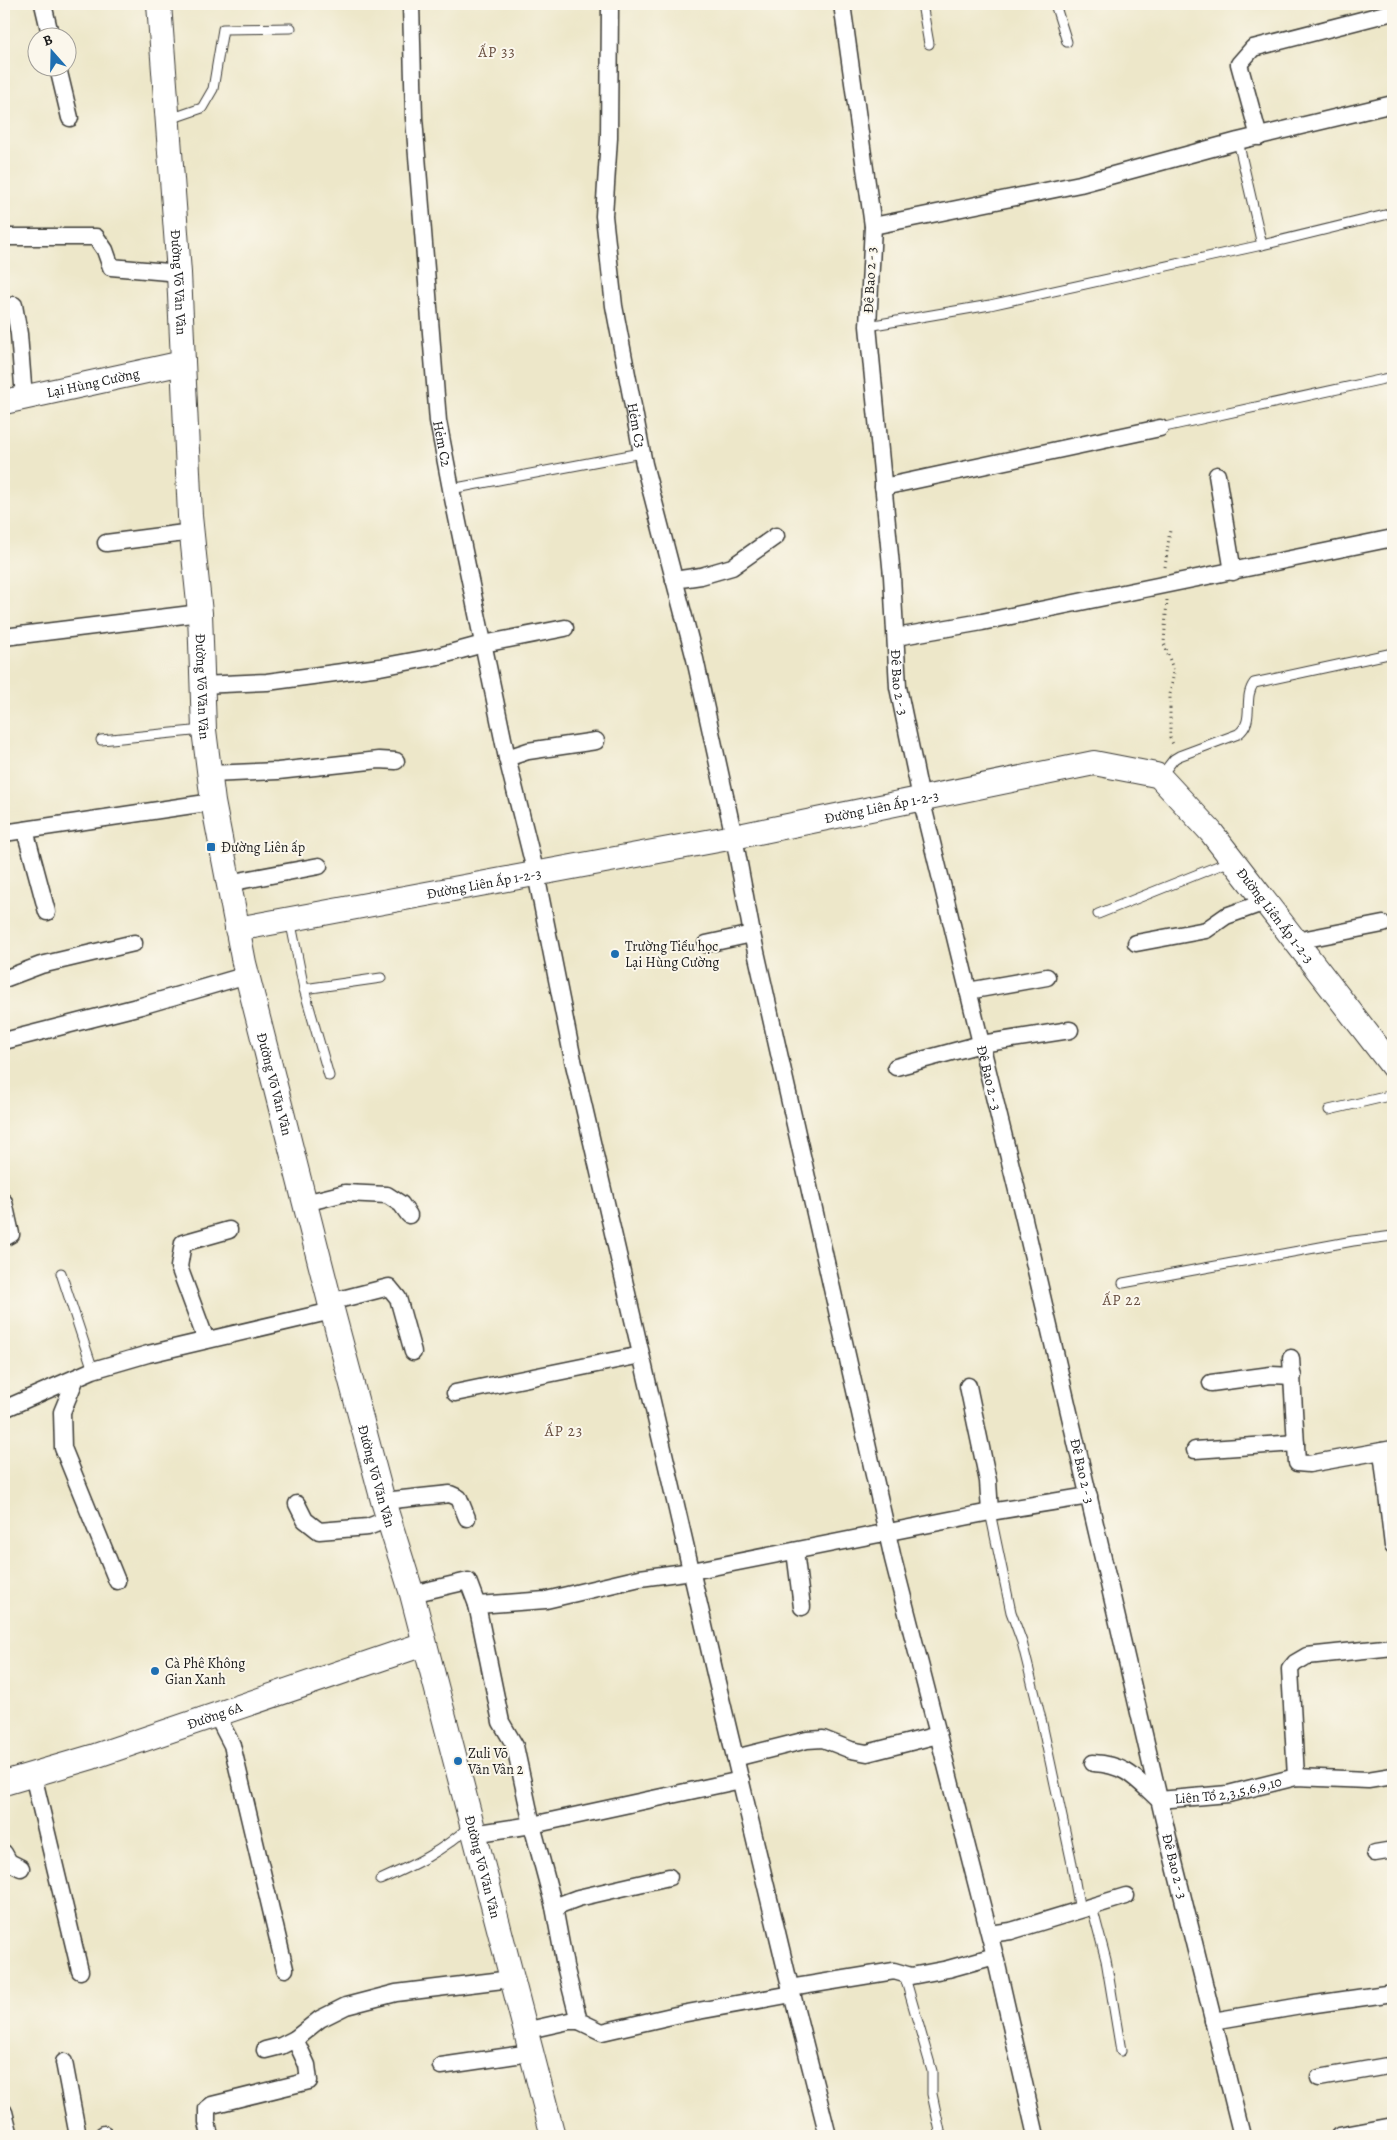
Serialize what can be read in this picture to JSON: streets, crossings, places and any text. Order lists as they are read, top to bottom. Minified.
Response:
{"streets":{"street":["Đê Bao 2 - 3","Đường Võ Văn Vân","Lại Hùng Cường","Hẻm C3","Hẻm C2","Đường Liên Ấp 1-2-3","Đường 6A","Liên Tổ 2,3,5,6,9,10"]},"crossings":[["Đê Bao 2 - 3","Đường Liên Ấp 1-2-3"],["Đê Bao 2 - 3","Liên Tổ 2,3,5,6,9,10"],["Đường Võ Văn Vân","Lại Hùng Cường"],["Đường Võ Văn Vân","Đường Liên Ấp 1-2-3"],["Đường Võ Văn Vân","Đường 6A"],["Hẻm C3","Đường Liên Ấp 1-2-3"],["Hẻm C2","Đường Liên Ấp 1-2-3"]],"districts":["ẤP 33","ẤP 22","ẤP 23"],"places":{"transit":["Đường Liên ấp"],"other":["Trường Tiểu học Lại Hùng Cường","Cà Phê Không Gian Xanh","Zuli Võ Văn Vân 2"]},"north":"top"}
